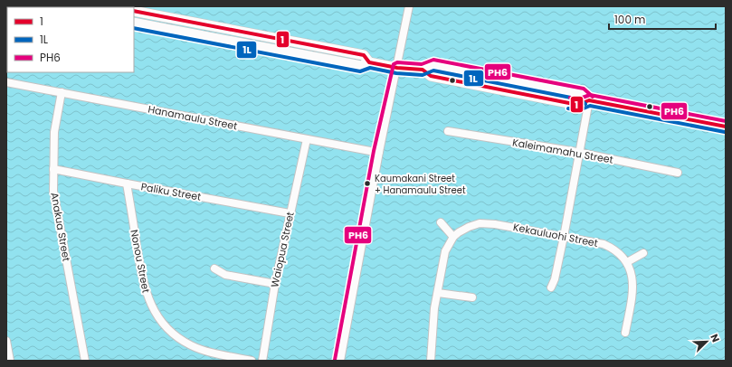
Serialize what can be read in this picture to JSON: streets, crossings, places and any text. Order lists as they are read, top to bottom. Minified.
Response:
{"streets":{"street":["Hanamaulu Street","Kaleimamahu Street","Paliku Street","Anakua Street","Kekauluohi Street","Waiopua Street","Nonou Street"]},"crossings":[["Hanamaulu Street","Anakua Street"],["Hanamaulu Street","Waiopua Street"],["Paliku Street","Anakua Street"],["Paliku Street","Waiopua Street"],["Paliku Street","Nonou Street"]],"places":["Kaumakani Street + Hanamaulu Street"],"lines":["transit line 1","transit line 1L","transit line PH6"],"legend":["1","1L","PH6"],"scale_bar":"100 m","north":"top right"}
